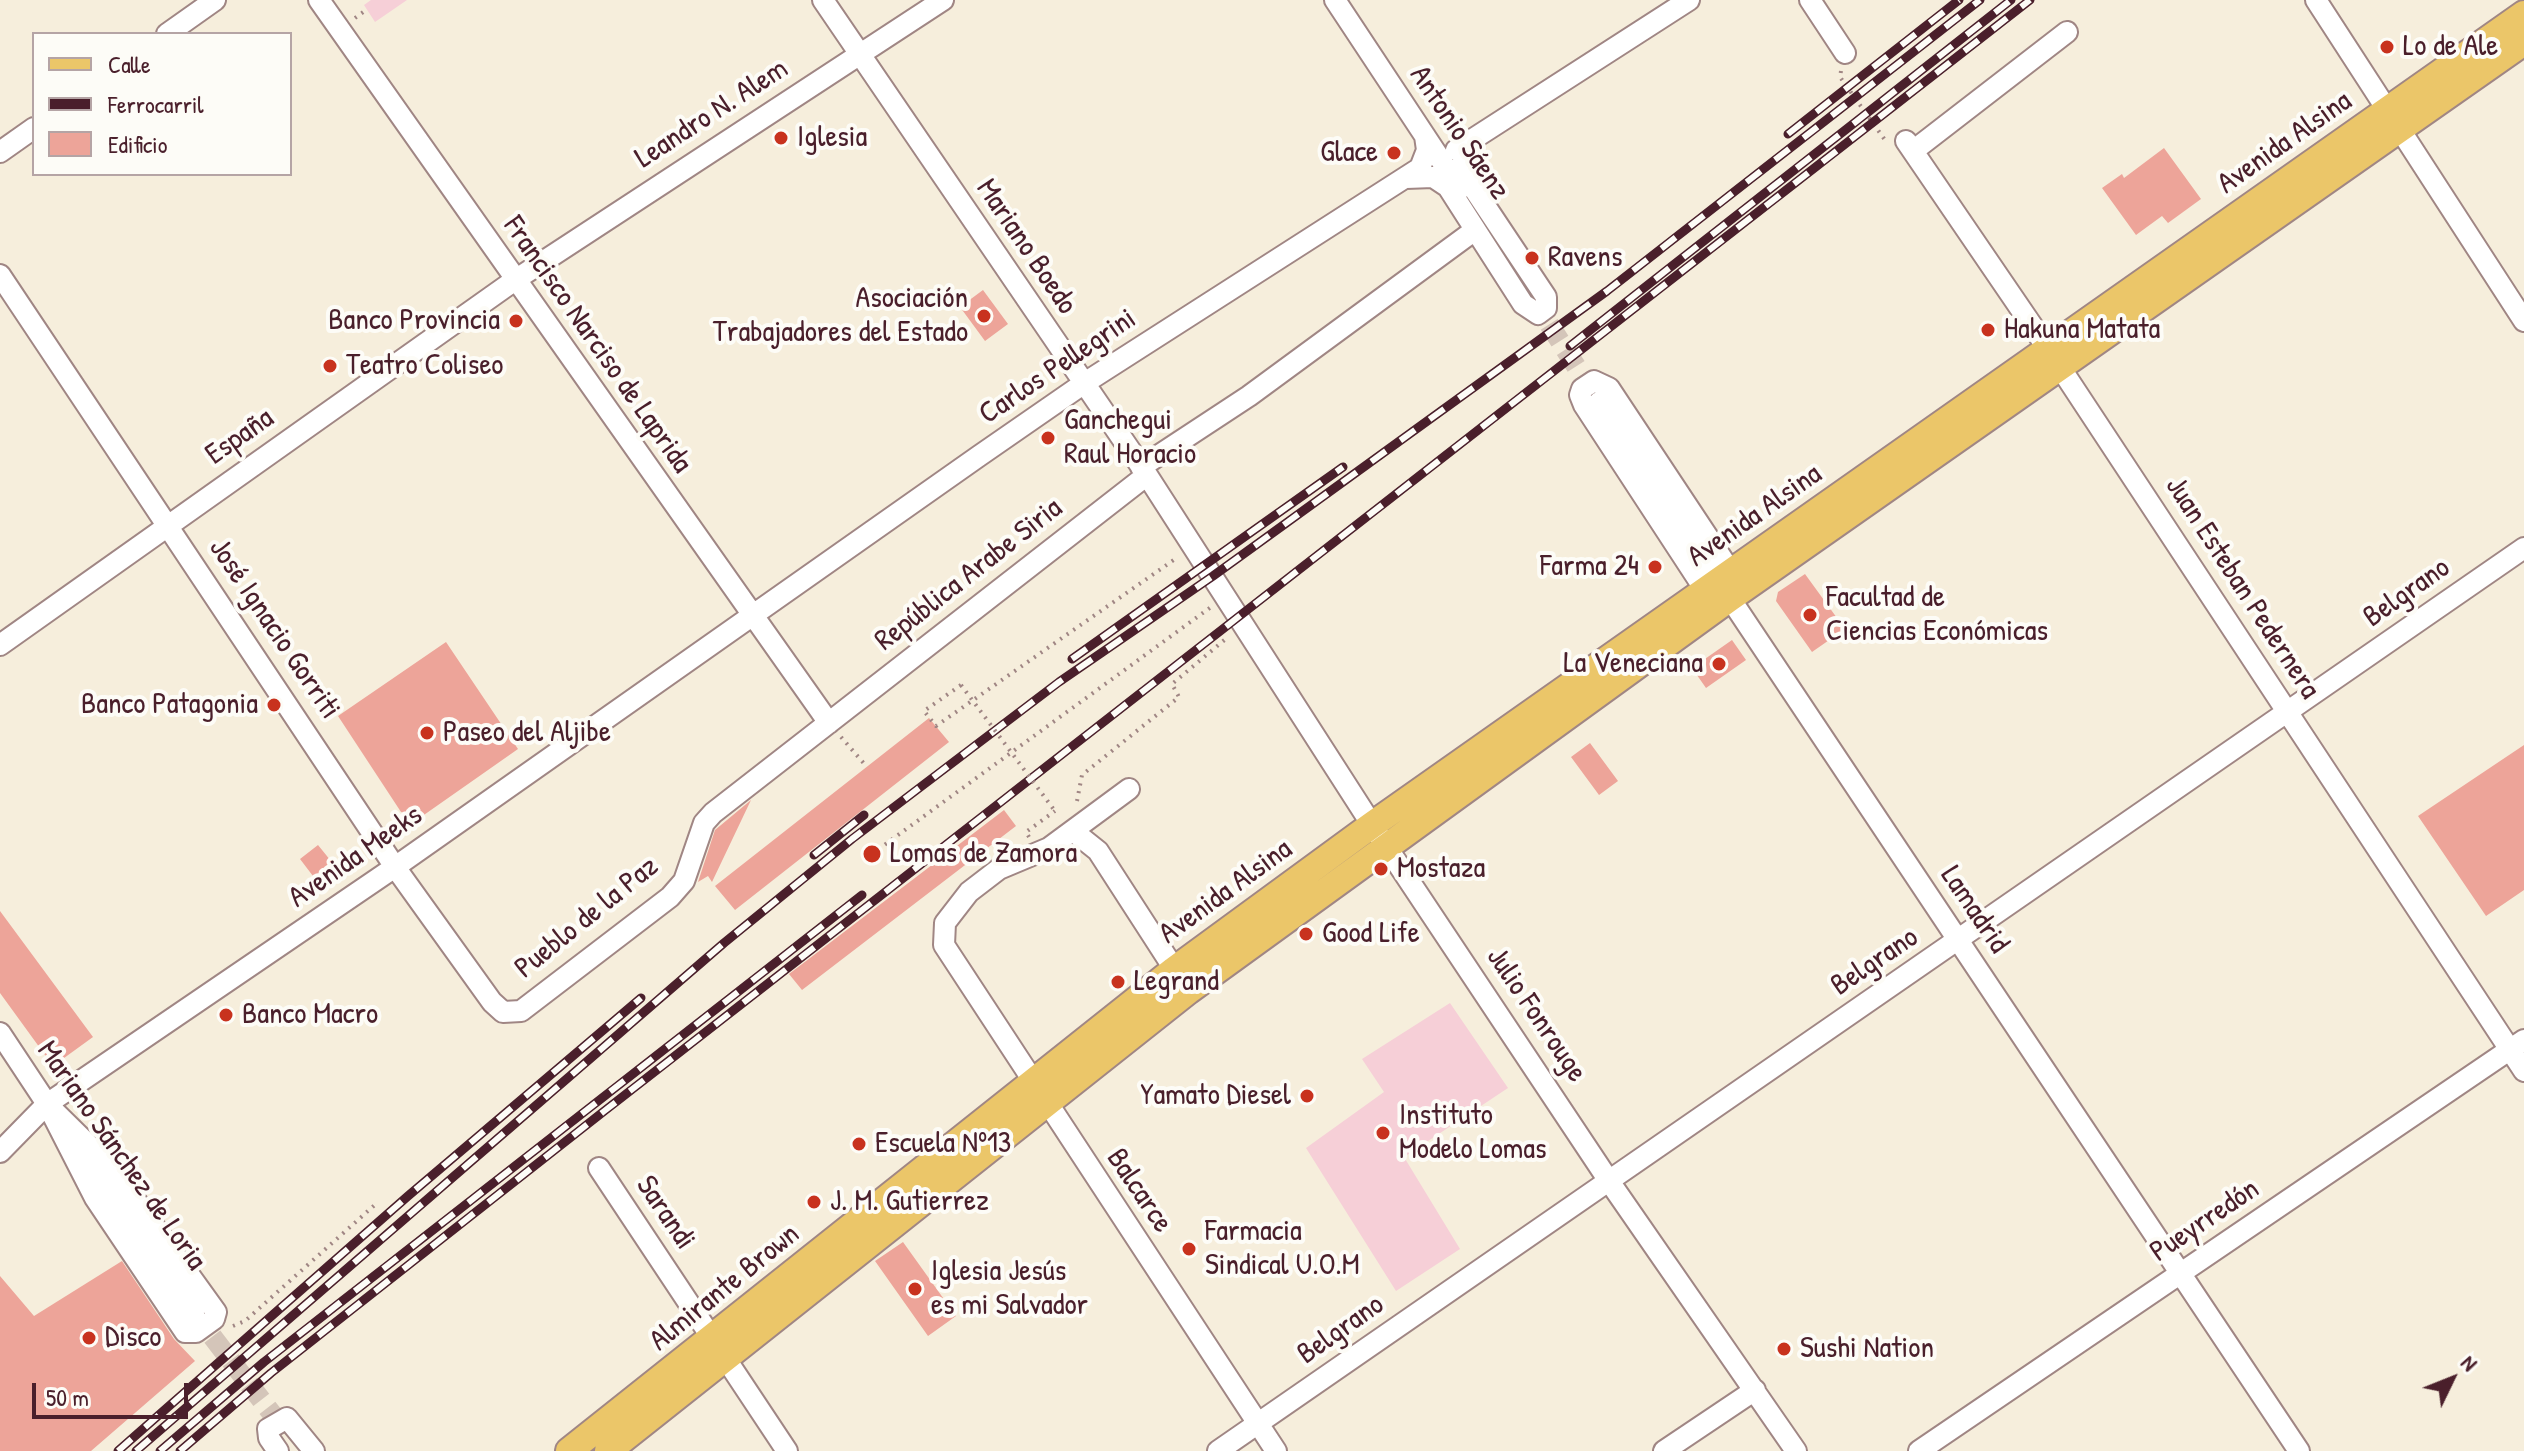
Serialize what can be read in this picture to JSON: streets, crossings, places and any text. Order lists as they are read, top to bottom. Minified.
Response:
{"streets":{"main road":["Avenida Alsina","Almirante Brown"],"street":["Leandro N. Alem","Antonio Sáenz","Mariano Boedo","Francisco Narciso de Laprida","Carlos Pellegrini","España","República Arabe Siria","Juan Esteban Pedernera","Belgrano","José Ignacio Gorriti","Avenida Meeks","Lamadrid","Pueblo de la Paz","Julio Fonrouge","Mariano Sánchez de Loria","Balcarce","Sarandi","Pueyrredón"]},"crossings":[["Leandro N. Alem","Mariano Boedo"],["Leandro N. Alem","Francisco Narciso de Laprida"],["Leandro N. Alem","España"],["Antonio Sáenz","Carlos Pellegrini"],["Antonio Sáenz","República Arabe Siria"],["Avenida Alsina","Juan Esteban Pedernera"],["Avenida Alsina","Lamadrid"],["Avenida Alsina","Julio Fonrouge"],["Avenida Alsina","Balcarce"],["Avenida Alsina","Almirante Brown"],["Mariano Boedo","Carlos Pellegrini"],["Mariano Boedo","República Arabe Siria"],["Mariano Boedo","Julio Fonrouge"],["Francisco Narciso de Laprida","Carlos Pellegrini"],["Francisco Narciso de Laprida","España"],["Francisco Narciso de Laprida","República Arabe Siria"],["Francisco Narciso de Laprida","Avenida Meeks"],["Francisco Narciso de Laprida","Pueblo de la Paz"],["Carlos Pellegrini","Avenida Meeks"],["España","José Ignacio Gorriti"],["República Arabe Siria","Pueblo de la Paz"],["Juan Esteban Pedernera","Belgrano"],["Juan Esteban Pedernera","Pueyrredón"],["Belgrano","Lamadrid"],["Belgrano","Julio Fonrouge"],["Belgrano","Balcarce"],["José Ignacio Gorriti","Avenida Meeks"],["José Ignacio Gorriti","Pueblo de la Paz"],["Avenida Meeks","Mariano Sánchez de Loria"],["Lamadrid","Pueyrredón"],["Balcarce","Almirante Brown"],["Sarandi","Almirante Brown"]],"places":["Lo de Ale","Iglesia","Glace","Ravens","Asociación Trabajadores del Estado","Banco Provincia","Hakuna Matata","Teatro Coliseo","Ganchegui Raul Horacio","Farma 24","Facultad de Ciencias Económicas","La Veneciana","Banco Patagonia","Paseo del Aljibe","Lomas de Zamora","Mostaza","Good Life","Legrand","Banco Macro","Yamato Diesel","Instituto Modelo Lomas","Escuela Nº13","J. M. Gutierrez","Farmacia Sindical U.O.M","Iglesia Jesús es mi Salvador","Disco","Sushi Nation"],"legend":["Calle","Ferrocarril","Edificio"],"scale_bar":"50 m","north":"top right"}
